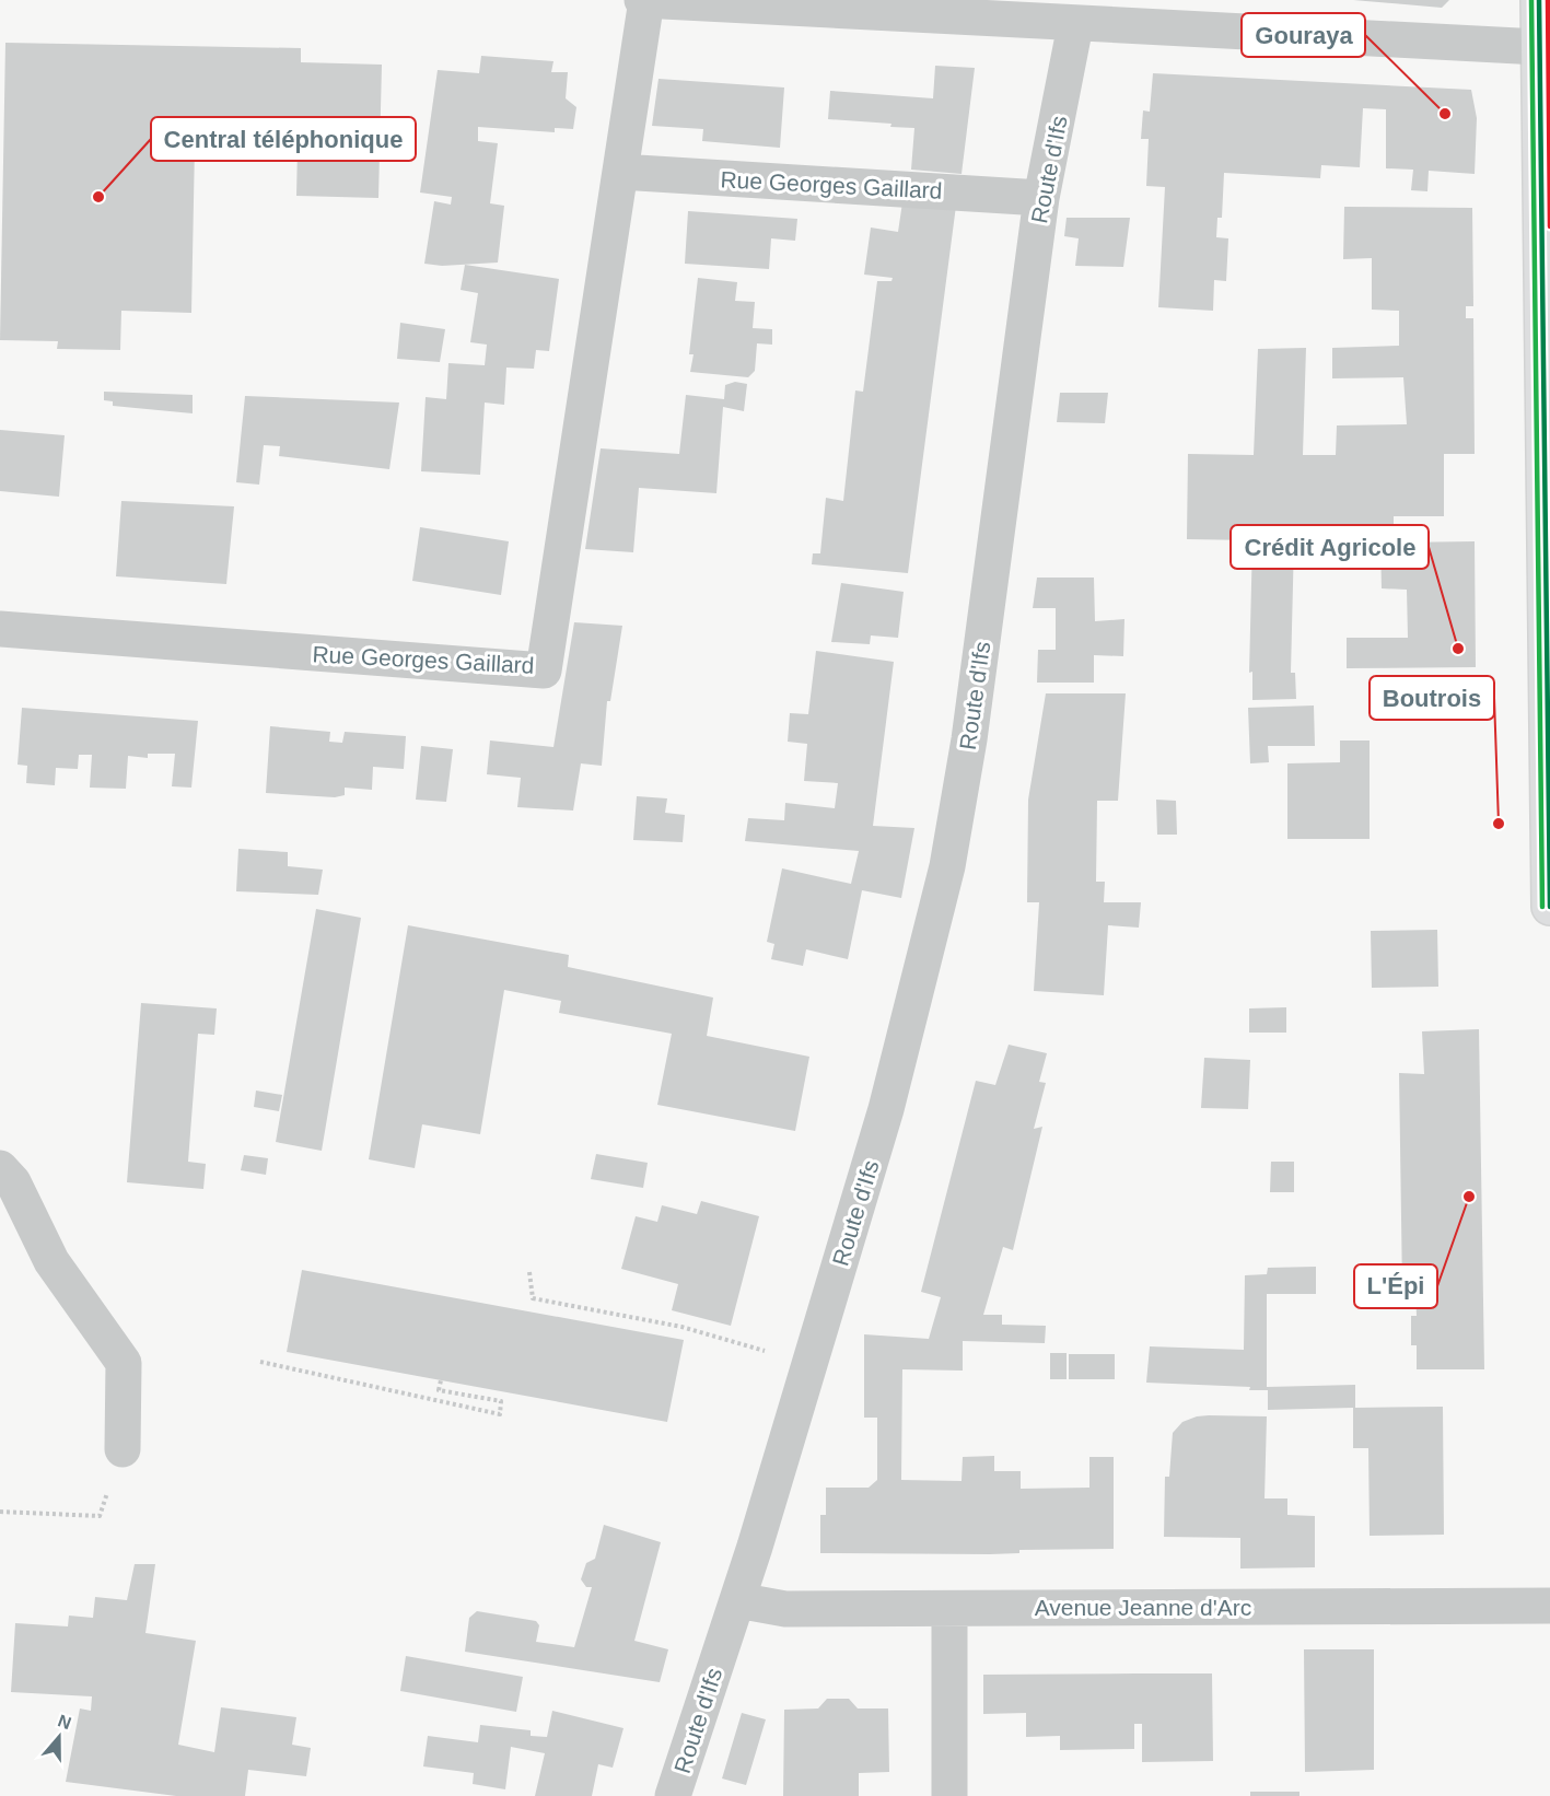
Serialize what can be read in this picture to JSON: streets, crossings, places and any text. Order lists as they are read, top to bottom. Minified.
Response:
{"streets":{"street":["Route d'Ifs","Rue Georges Gaillard","Avenue Jeanne d'Arc"]},"crossings":[["Route d'Ifs","Rue Georges Gaillard"],["Route d'Ifs","Avenue Jeanne d'Arc"]],"places":["Gouraya","Central téléphonique","Crédit Agricole","Boutrois","L'Épi"],"north":"top"}
